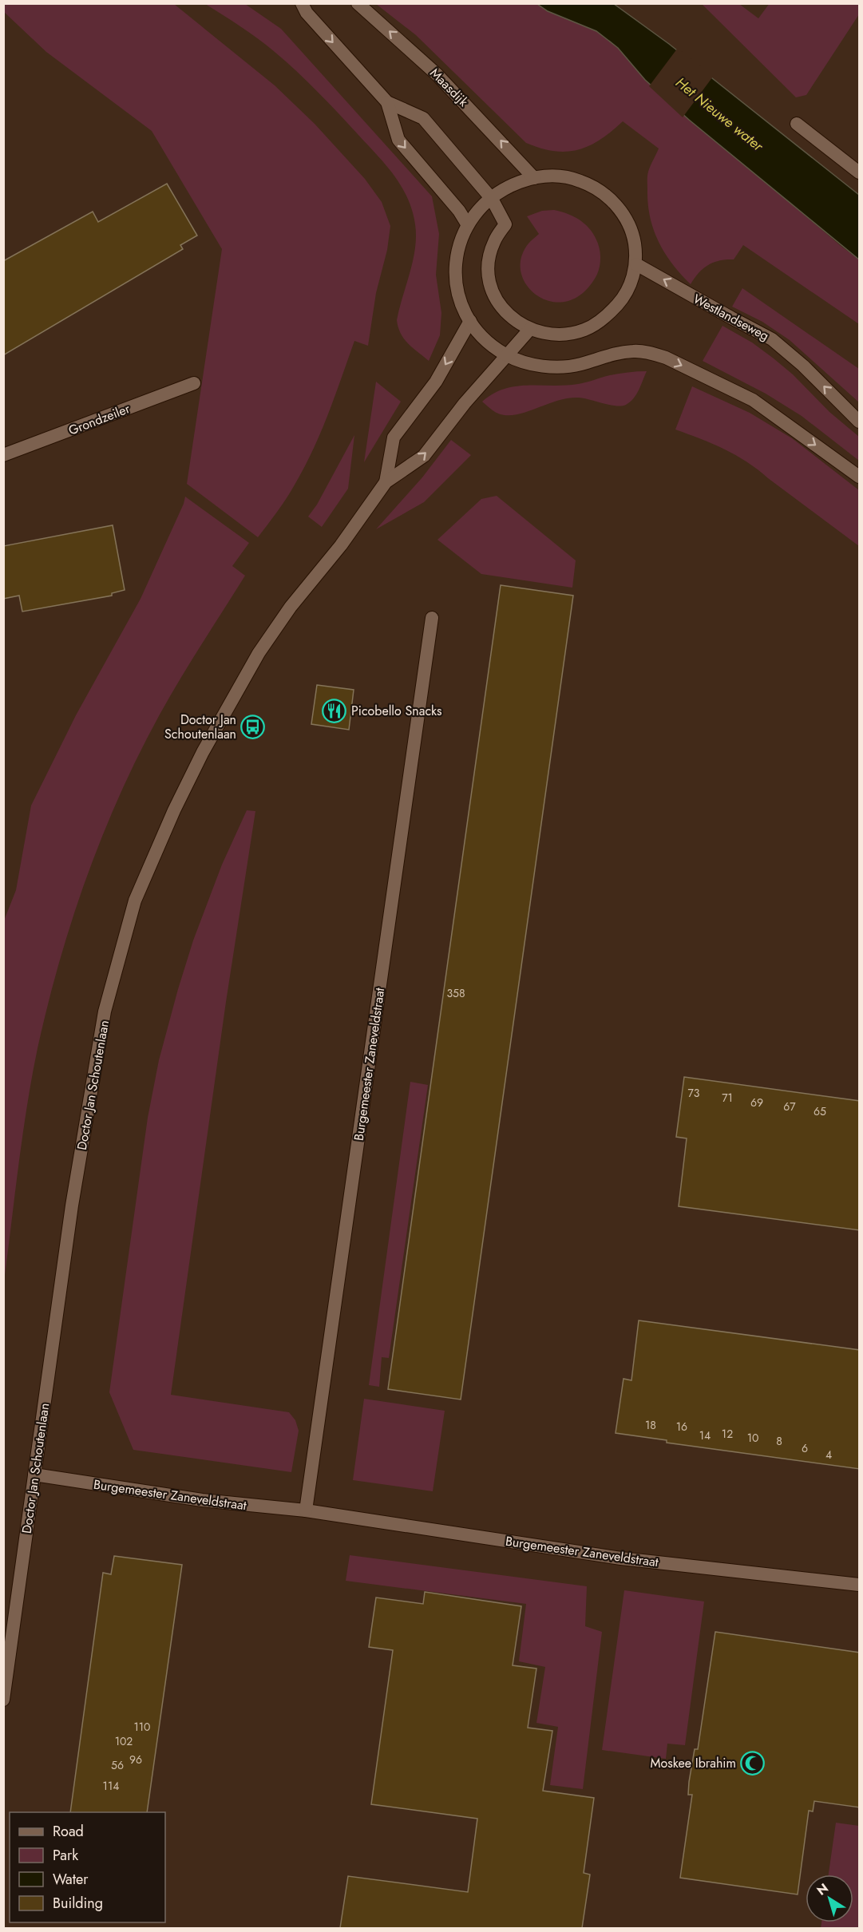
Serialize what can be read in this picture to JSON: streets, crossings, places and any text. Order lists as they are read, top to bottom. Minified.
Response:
{"streets":{"street":["Maasdijk","Westlandseweg","Grondzeiler","Burgemeester Zaneveldstraat","Doctor Jan Schoutenlaan"]},"crossings":[["Maasdijk","Westlandseweg"],["Maasdijk","Doctor Jan Schoutenlaan"],["Westlandseweg","Doctor Jan Schoutenlaan"],["Burgemeester Zaneveldstraat","Doctor Jan Schoutenlaan"]],"water":["Het Nieuwe water"],"places":{"restaurant":["Picobello Snacks"],"bus stop":["Doctor Jan Schoutenlaan"],"mosque":["Moskee Ibrahim"]},"house_numbers":["358","73","71","69","67","65","18","16","12","14","10","8","6","4","110","102","96","56","114"],"legend":["Road","Park","Water","Building"],"north":"top left"}
